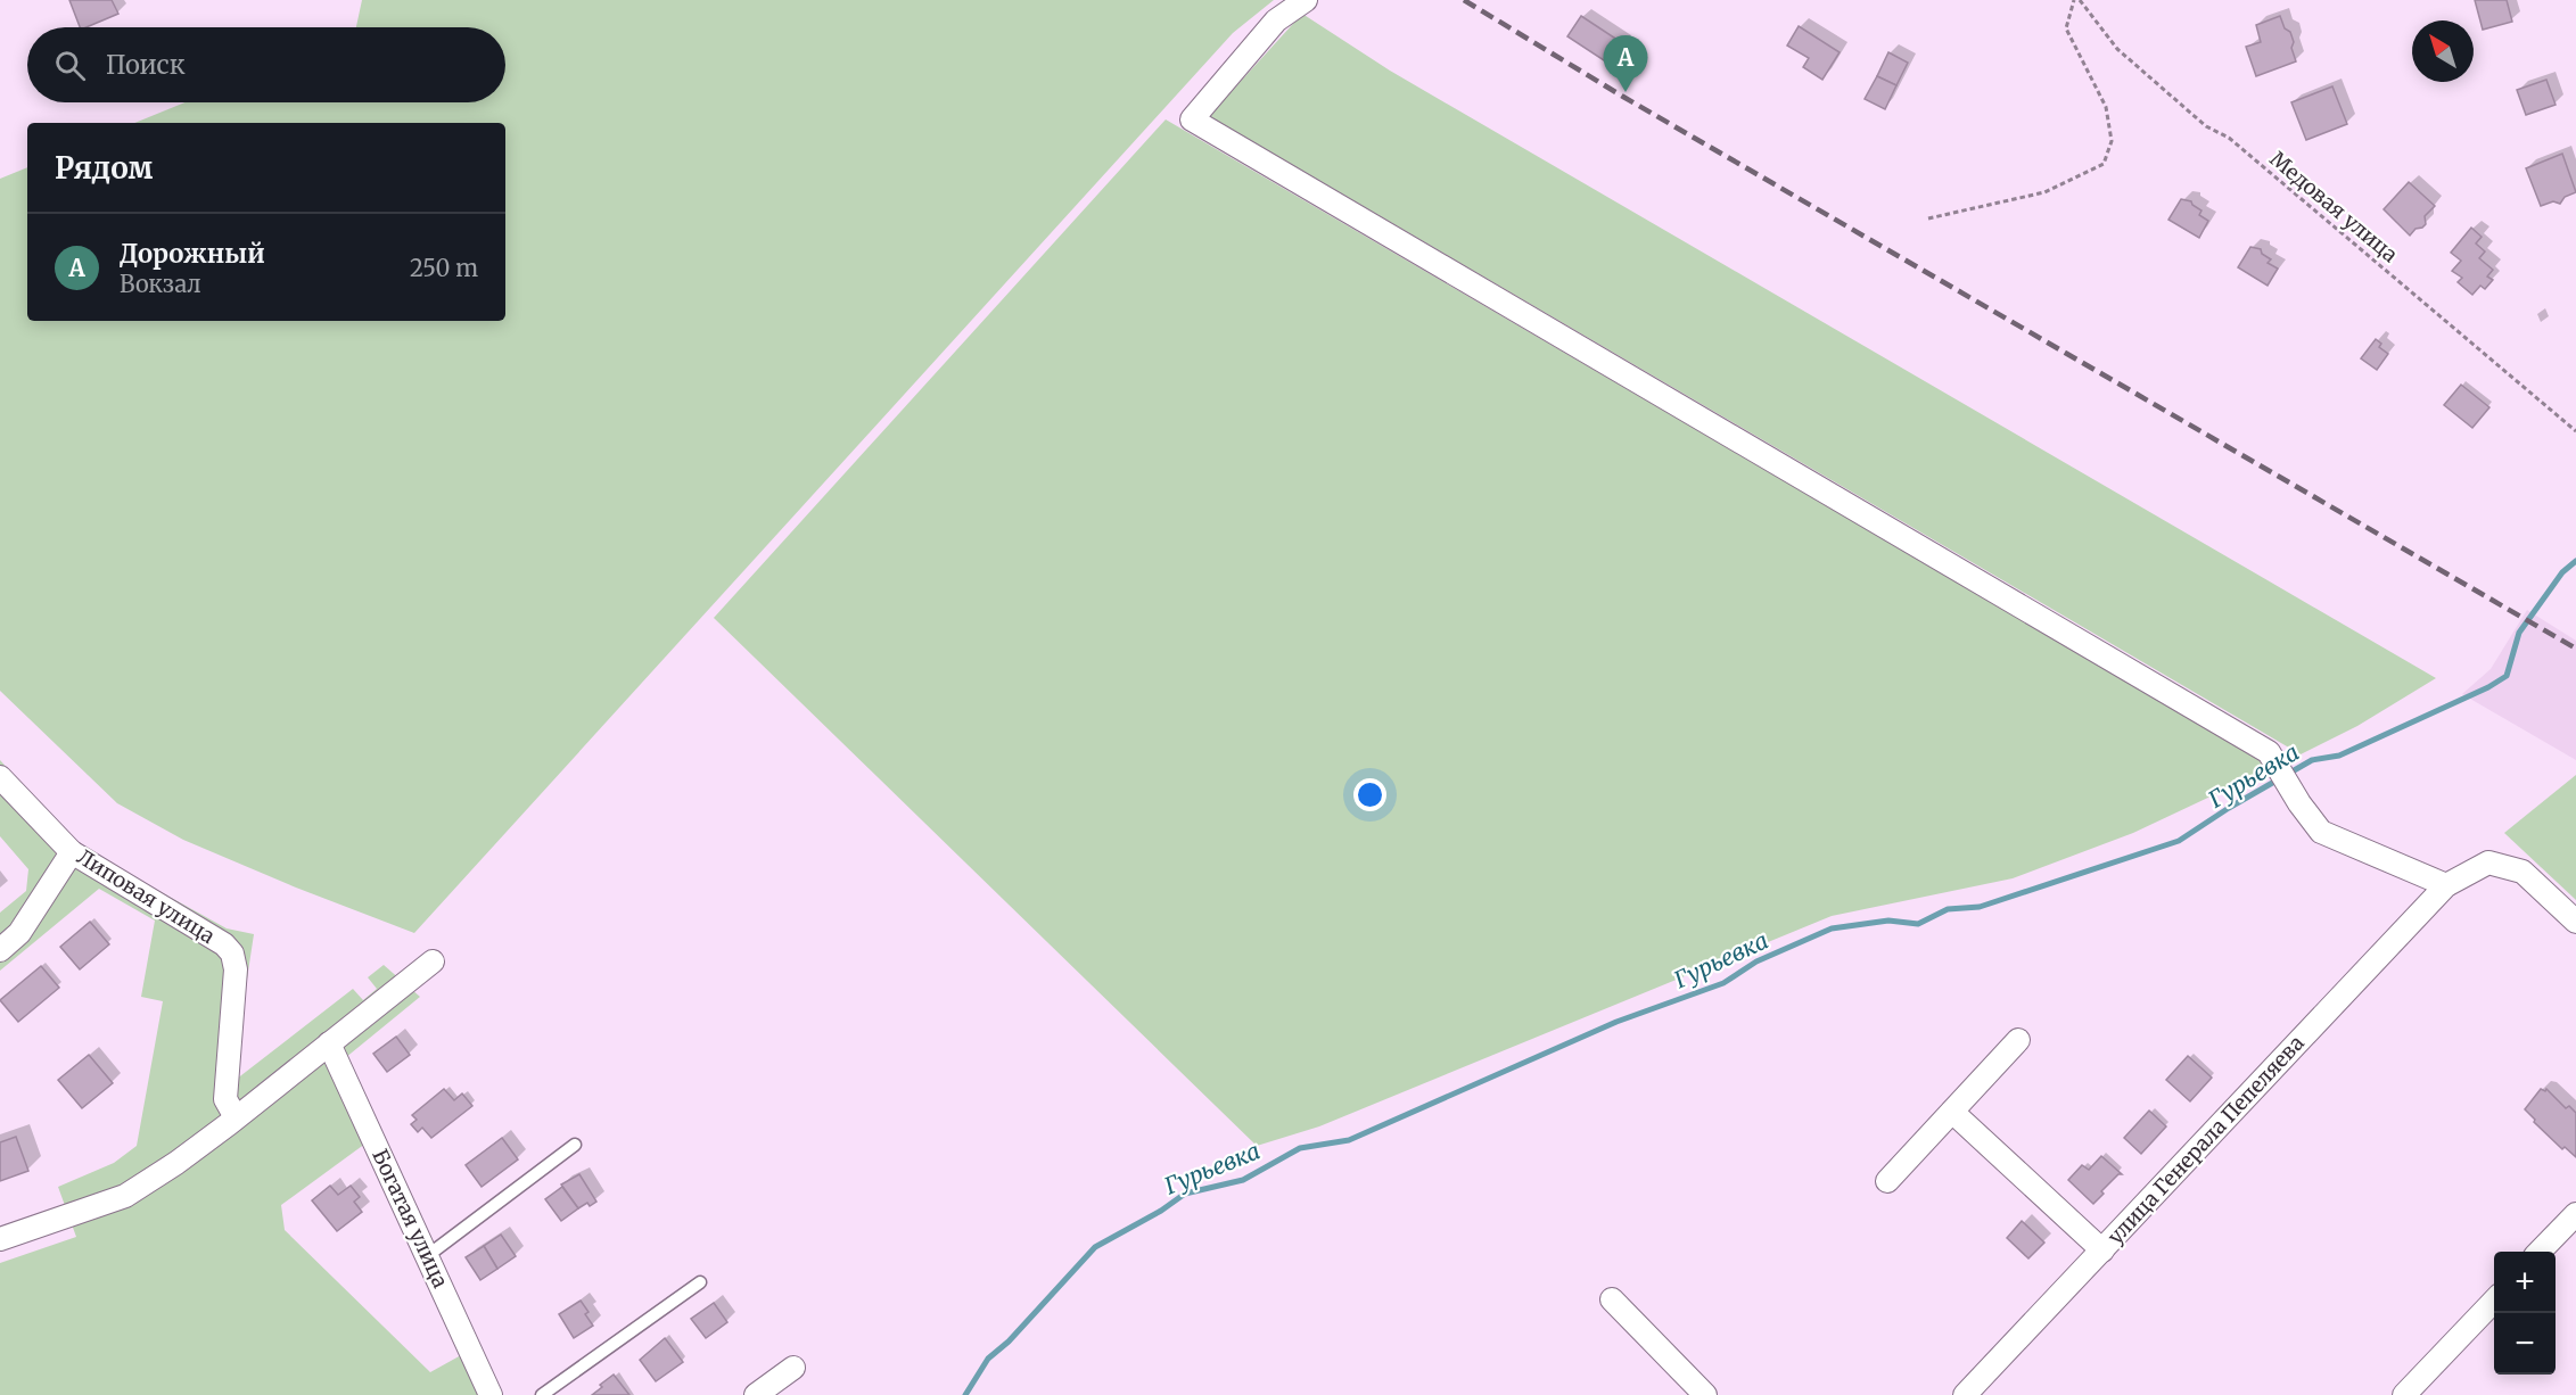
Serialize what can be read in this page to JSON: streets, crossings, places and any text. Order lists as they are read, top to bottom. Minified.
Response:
{"streets":{"street":["Липовая улица","улица Генерала Пепеляева","Богатая улица"],"path":["Медовая улица"]},"water":["Гурьевка"],"north":"top left","page":{"search":"Поиск","pins":"A","heading":"Рядом","list":[{"mark":"A","name":"Дорожный","note":"Вокзал","value":"250 m"}],"map_buttons":["+","−"]}}
